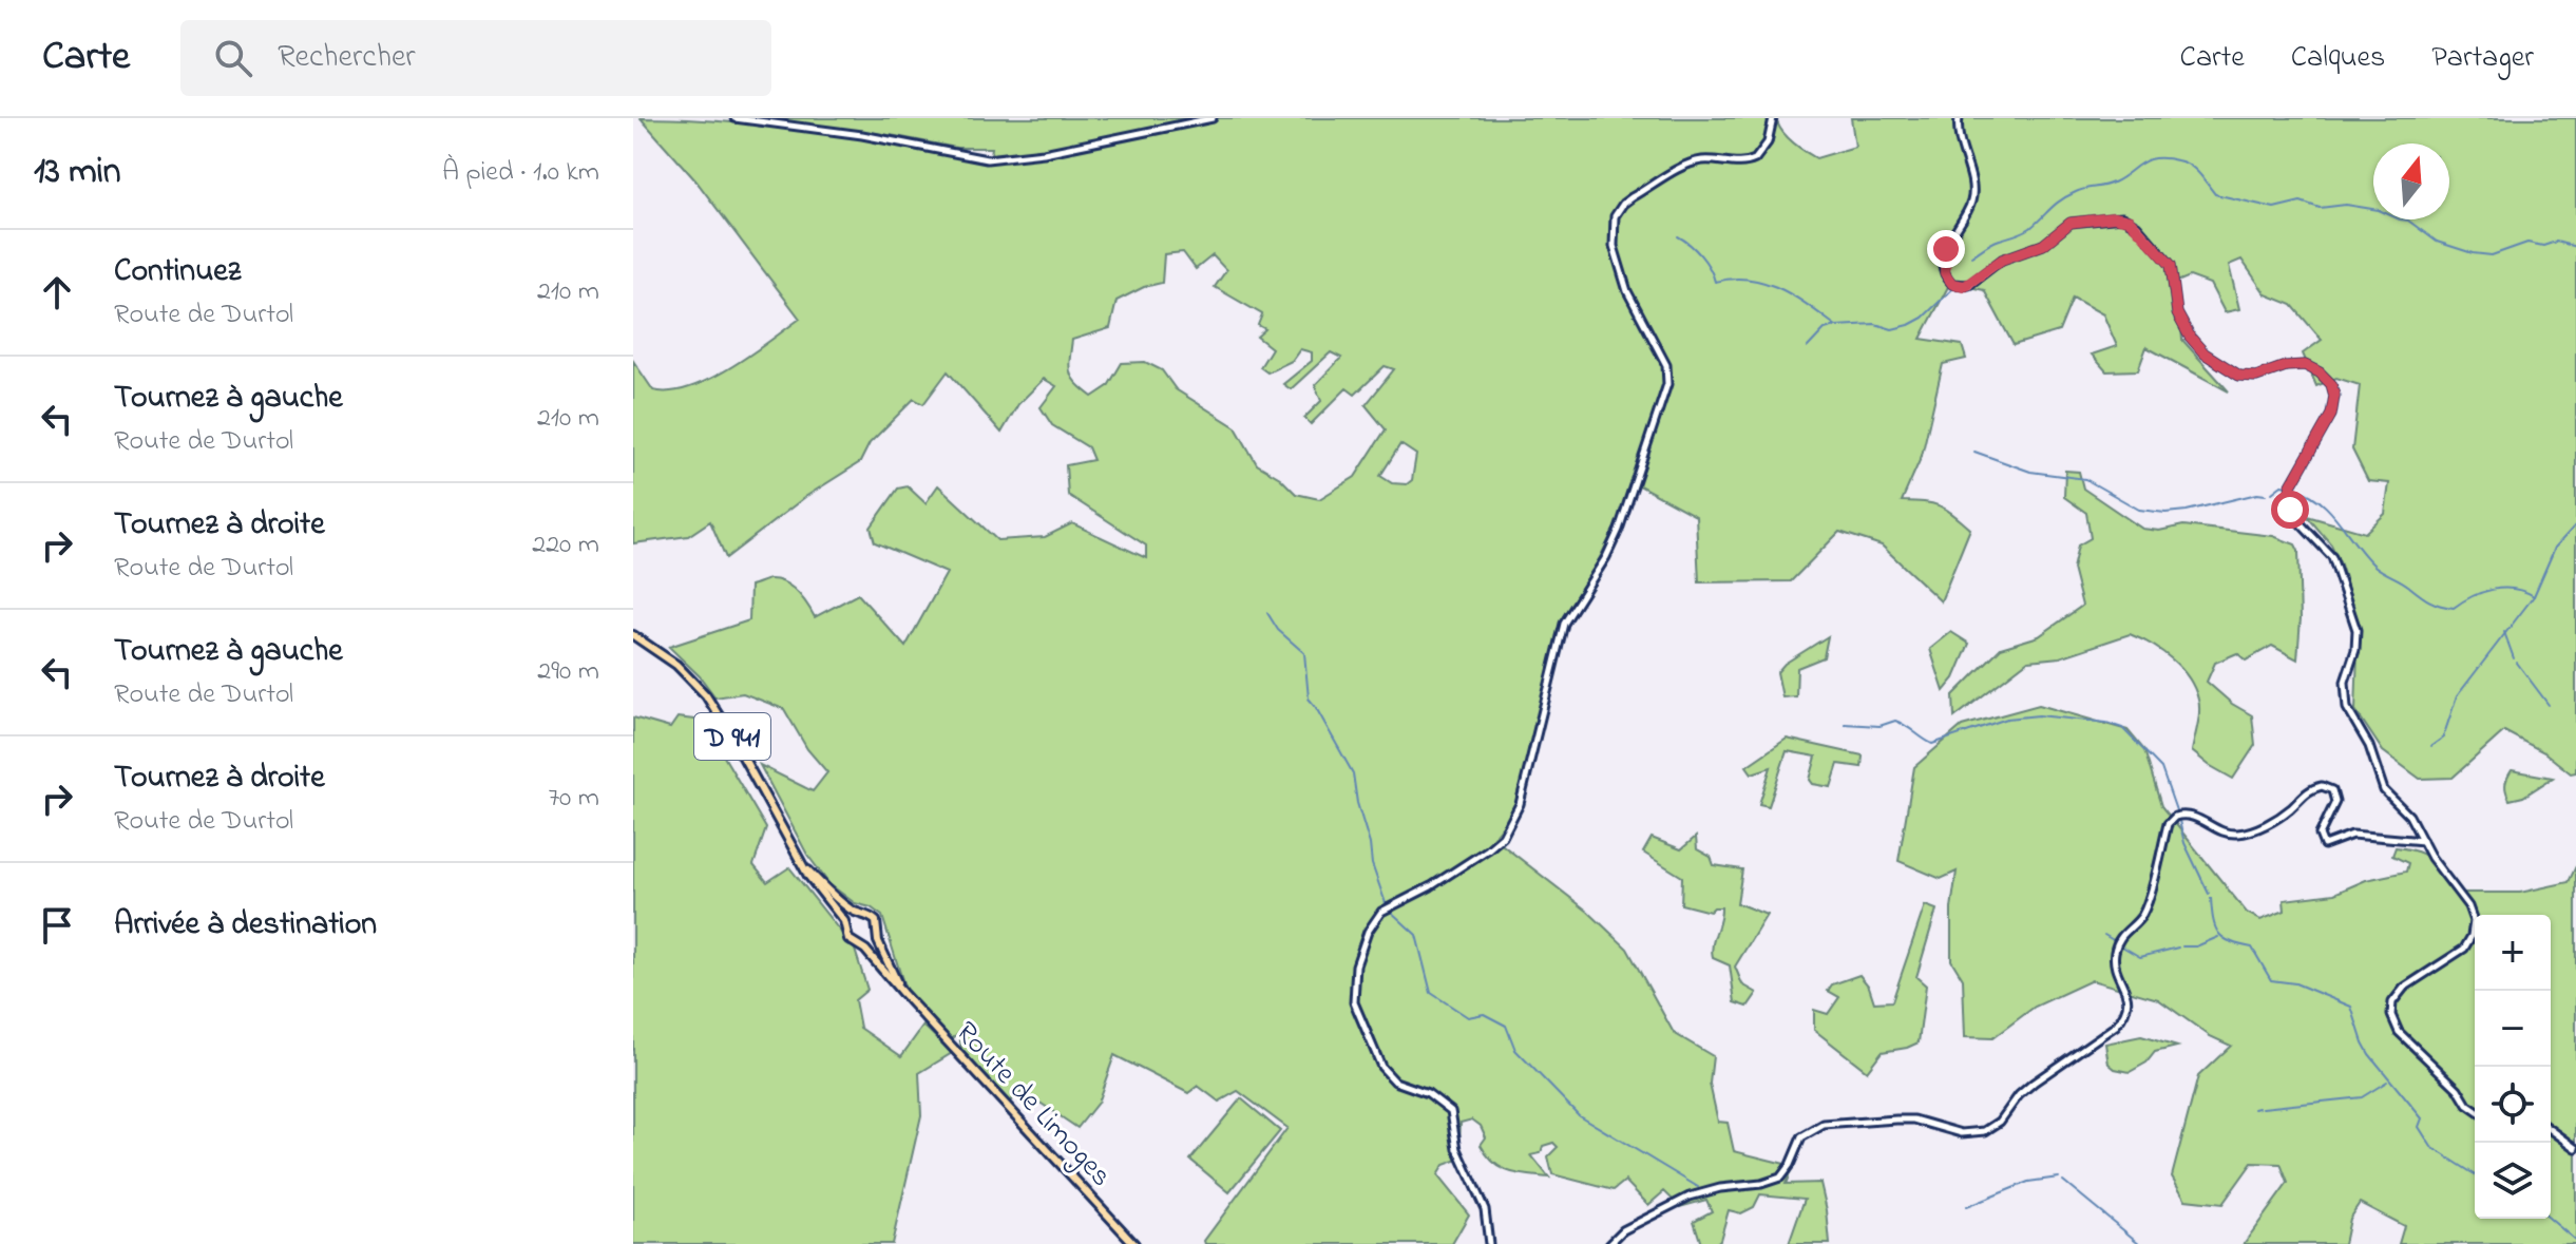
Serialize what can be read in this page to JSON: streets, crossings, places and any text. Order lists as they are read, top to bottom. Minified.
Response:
{"streets":{"main road":["D 941","Route de Limoges"]},"crossings":[["D 941","Route de Limoges"]],"north":"top","page":{"header":"Carte","search":"Rechercher","nav":["Carte","Calques","Partager"],"heading":["13 min","À pied · 1.0 km"],"list":[["Continuez","Route de Durtol","210 m"],["Tournez à gauche","Route de Durtol","210 m"],["Tournez à droite","Route de Durtol","220 m"],["Tournez à gauche","Route de Durtol","290 m"],["Tournez à droite","Route de Durtol","70 m"],"Arrivée à destination"],"map_buttons":["+","−"]}}
